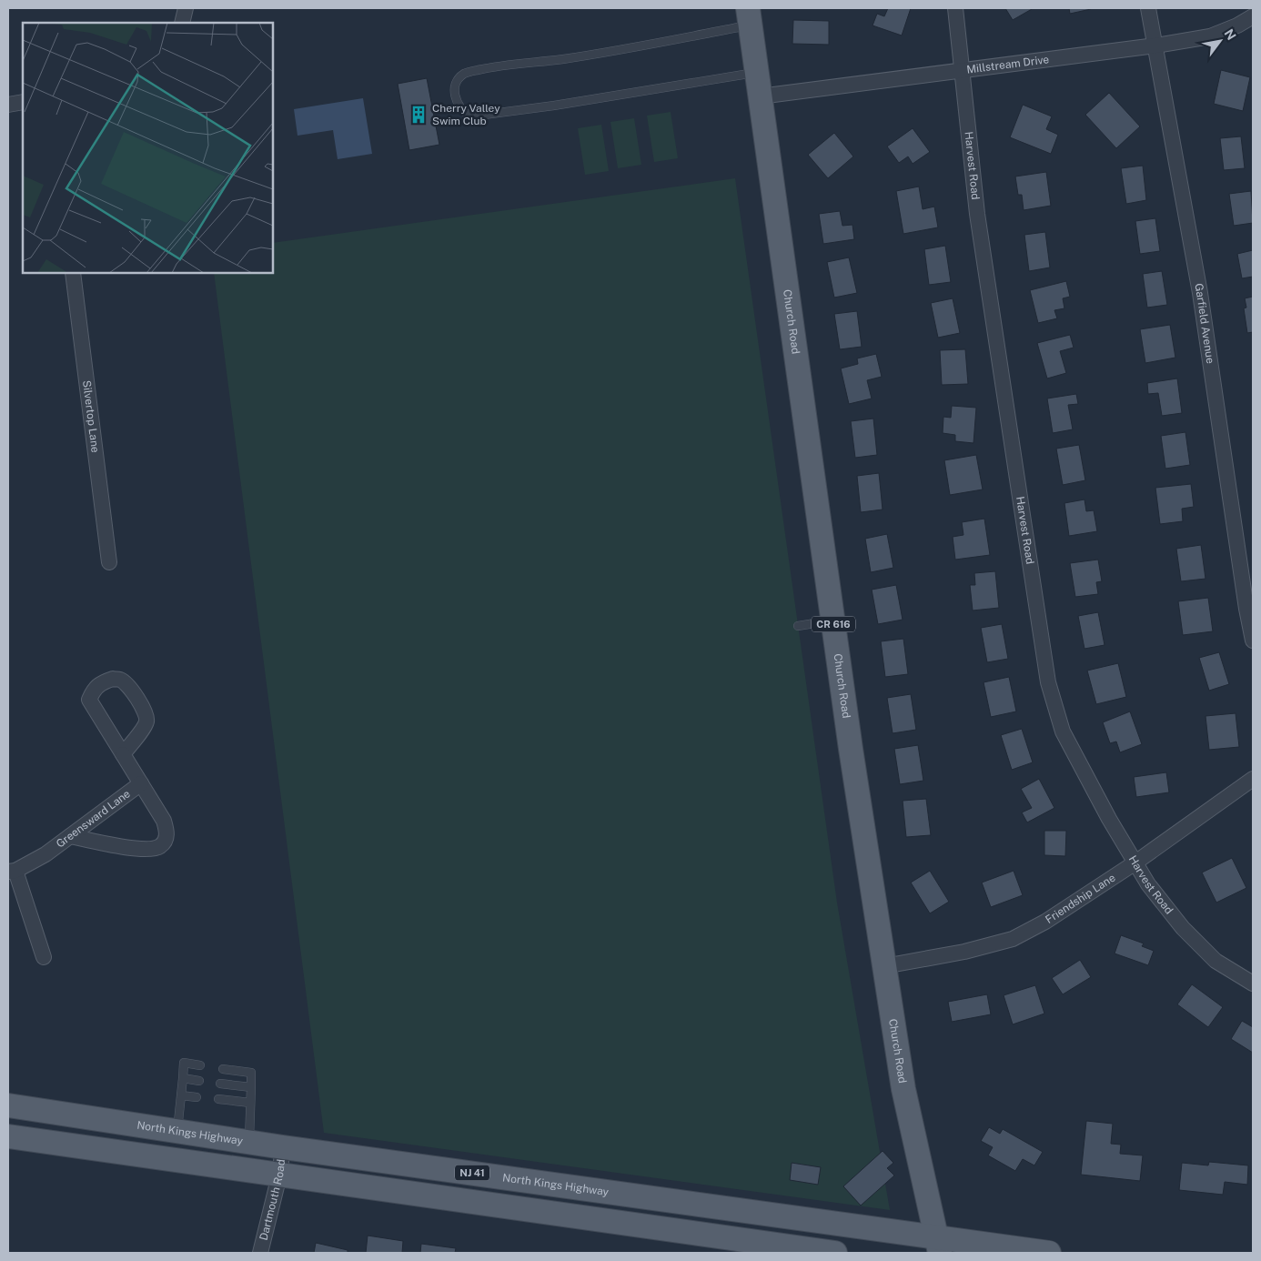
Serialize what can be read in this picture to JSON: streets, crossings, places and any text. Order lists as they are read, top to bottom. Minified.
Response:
{"streets":{"main road":["Church Road","CR 616","North Kings Highway","NJ 41"],"street":["Millstream Drive","Harvest Road","Garfield Avenue","Silvertop Lane","Greensward Lane","Friendship Lane","Dartmouth Road"]},"crossings":[["Millstream Drive","Harvest Road"],["Millstream Drive","Church Road"],["Millstream Drive","Garfield Avenue"],["Harvest Road","Friendship Lane"],["Church Road","Friendship Lane"],["Church Road","North Kings Highway"],["North Kings Highway","Dartmouth Road"]],"places":{"building":["Cherry Valley Swim Club"]},"north":"top right"}
